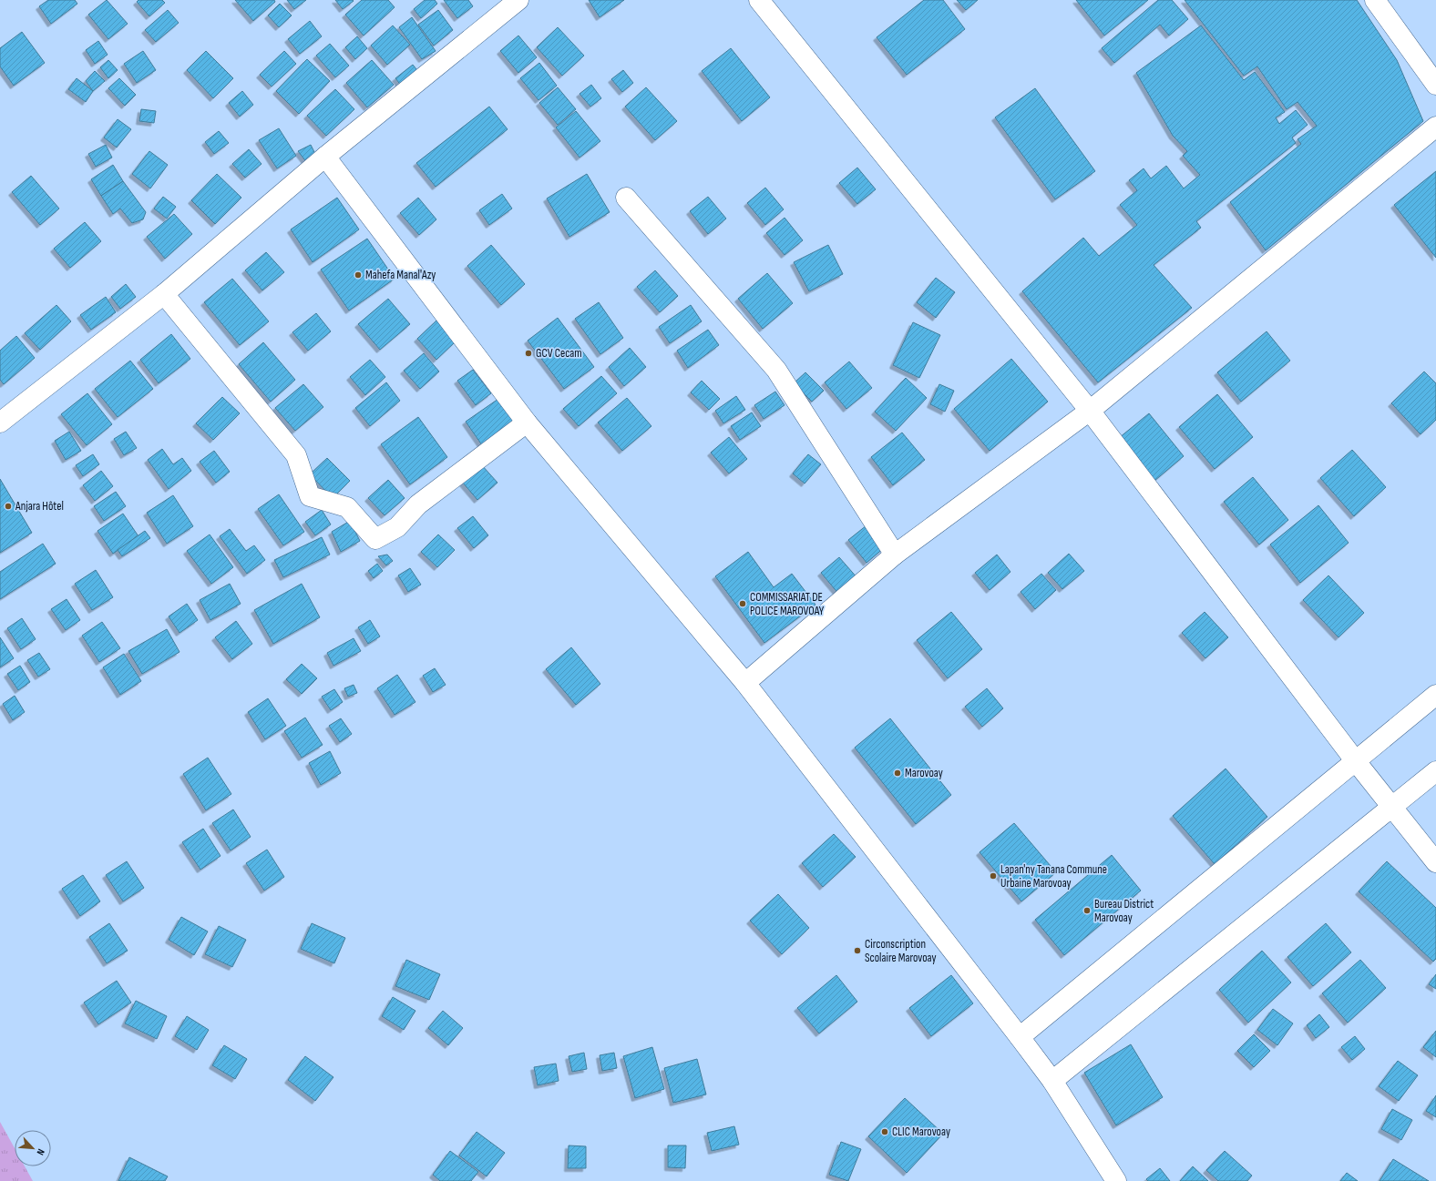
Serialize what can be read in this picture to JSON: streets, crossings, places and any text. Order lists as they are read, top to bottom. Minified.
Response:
{"places":["Mahefa Manal'Azy","GCV Cecam","Anjara Hôtel","COMMISSARIAT DE POLICE MAROVOAY","Marovoay","Lapan'ny Tanana Commune Urbaine Marovoay","Bureau District Marovoay","Circonscription Scolaire Marovoay","CLIC Marovoay"],"north":"bottom right"}
